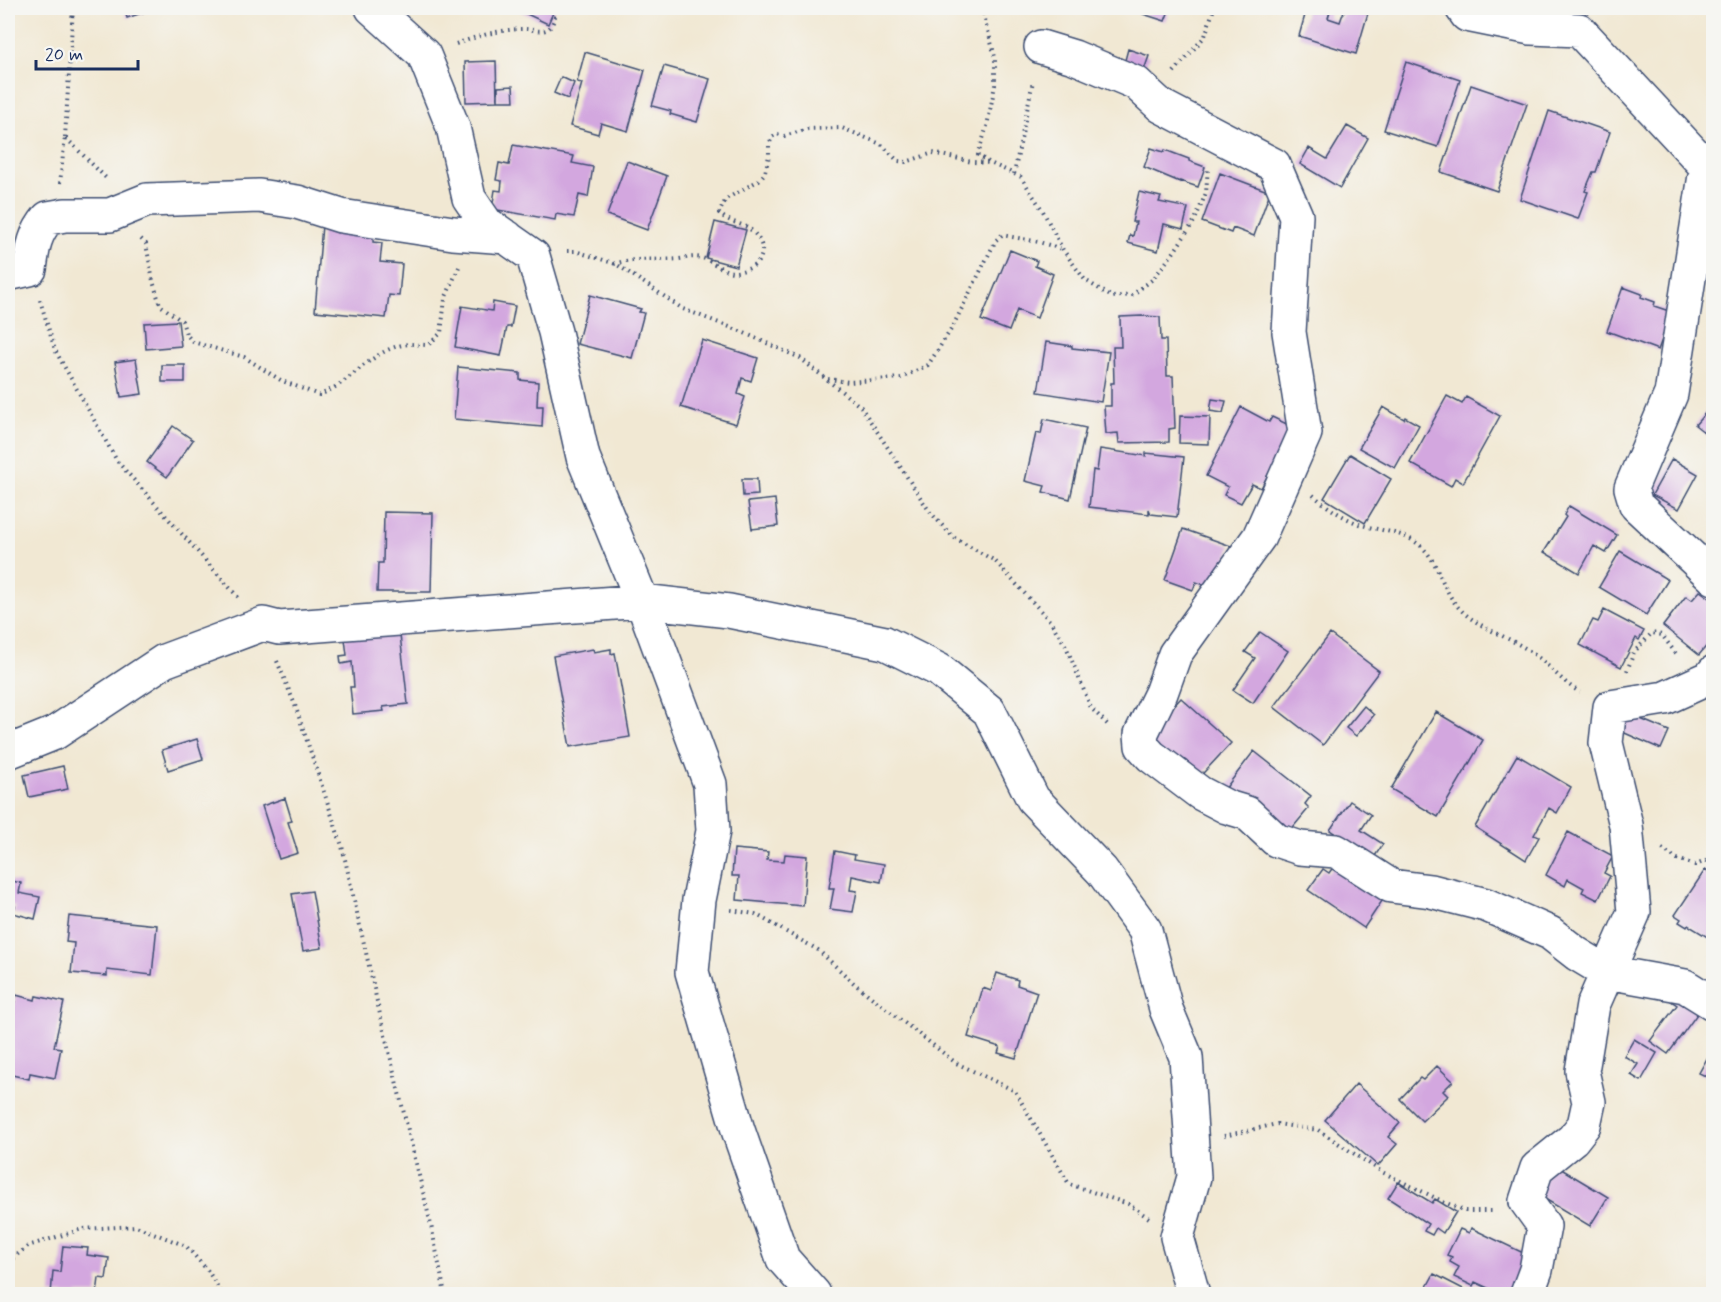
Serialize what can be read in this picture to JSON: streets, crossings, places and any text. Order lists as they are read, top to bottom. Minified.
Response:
{"scale_bar":"20 m"}
